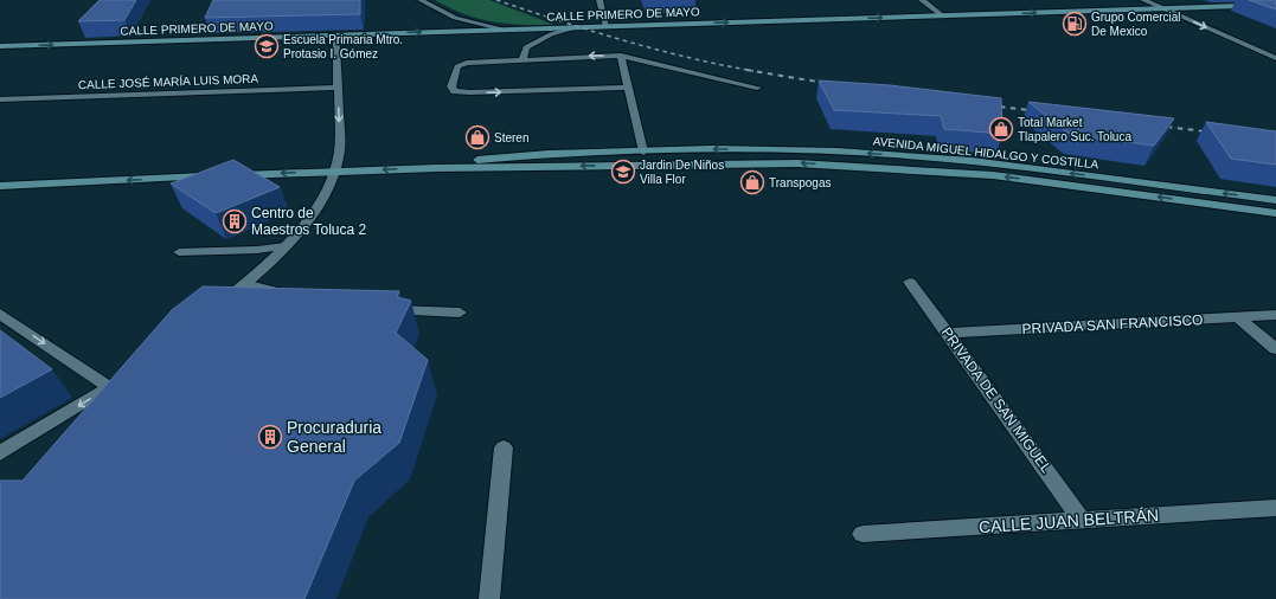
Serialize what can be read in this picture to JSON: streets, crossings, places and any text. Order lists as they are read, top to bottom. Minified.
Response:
{"streets":{"main road":["CALLE PRIMERO DE MAYO","AVENIDA MIGUEL HIDALGO Y COSTILLA"],"street":["CALLE JOSÉ MARÍA LUIS MORA","PRIVADA SAN FRANCISCO","PRIVADA DE SAN MIGUEL","CALLE JUAN BELTRÁN"]},"crossings":[["PRIVADA SAN FRANCISCO","PRIVADA DE SAN MIGUEL"],["PRIVADA DE SAN MIGUEL","CALLE JUAN BELTRÁN"]],"one_way":["CALLE PRIMERO DE MAYO","AVENIDA MIGUEL HIDALGO Y COSTILLA"],"places":{"fuel station":["Grupo Comercial De Mexico"],"school or university":["Escuela Primaria Mtro. Protasio I. Gómez","Jardin De Niños Villa Flor"],"shop":["Total Market Tlapalero Suc. Toluca","Steren","Transpogas"],"building":["Centro de Maestros Toluca 2","Procuraduria General"]}}
